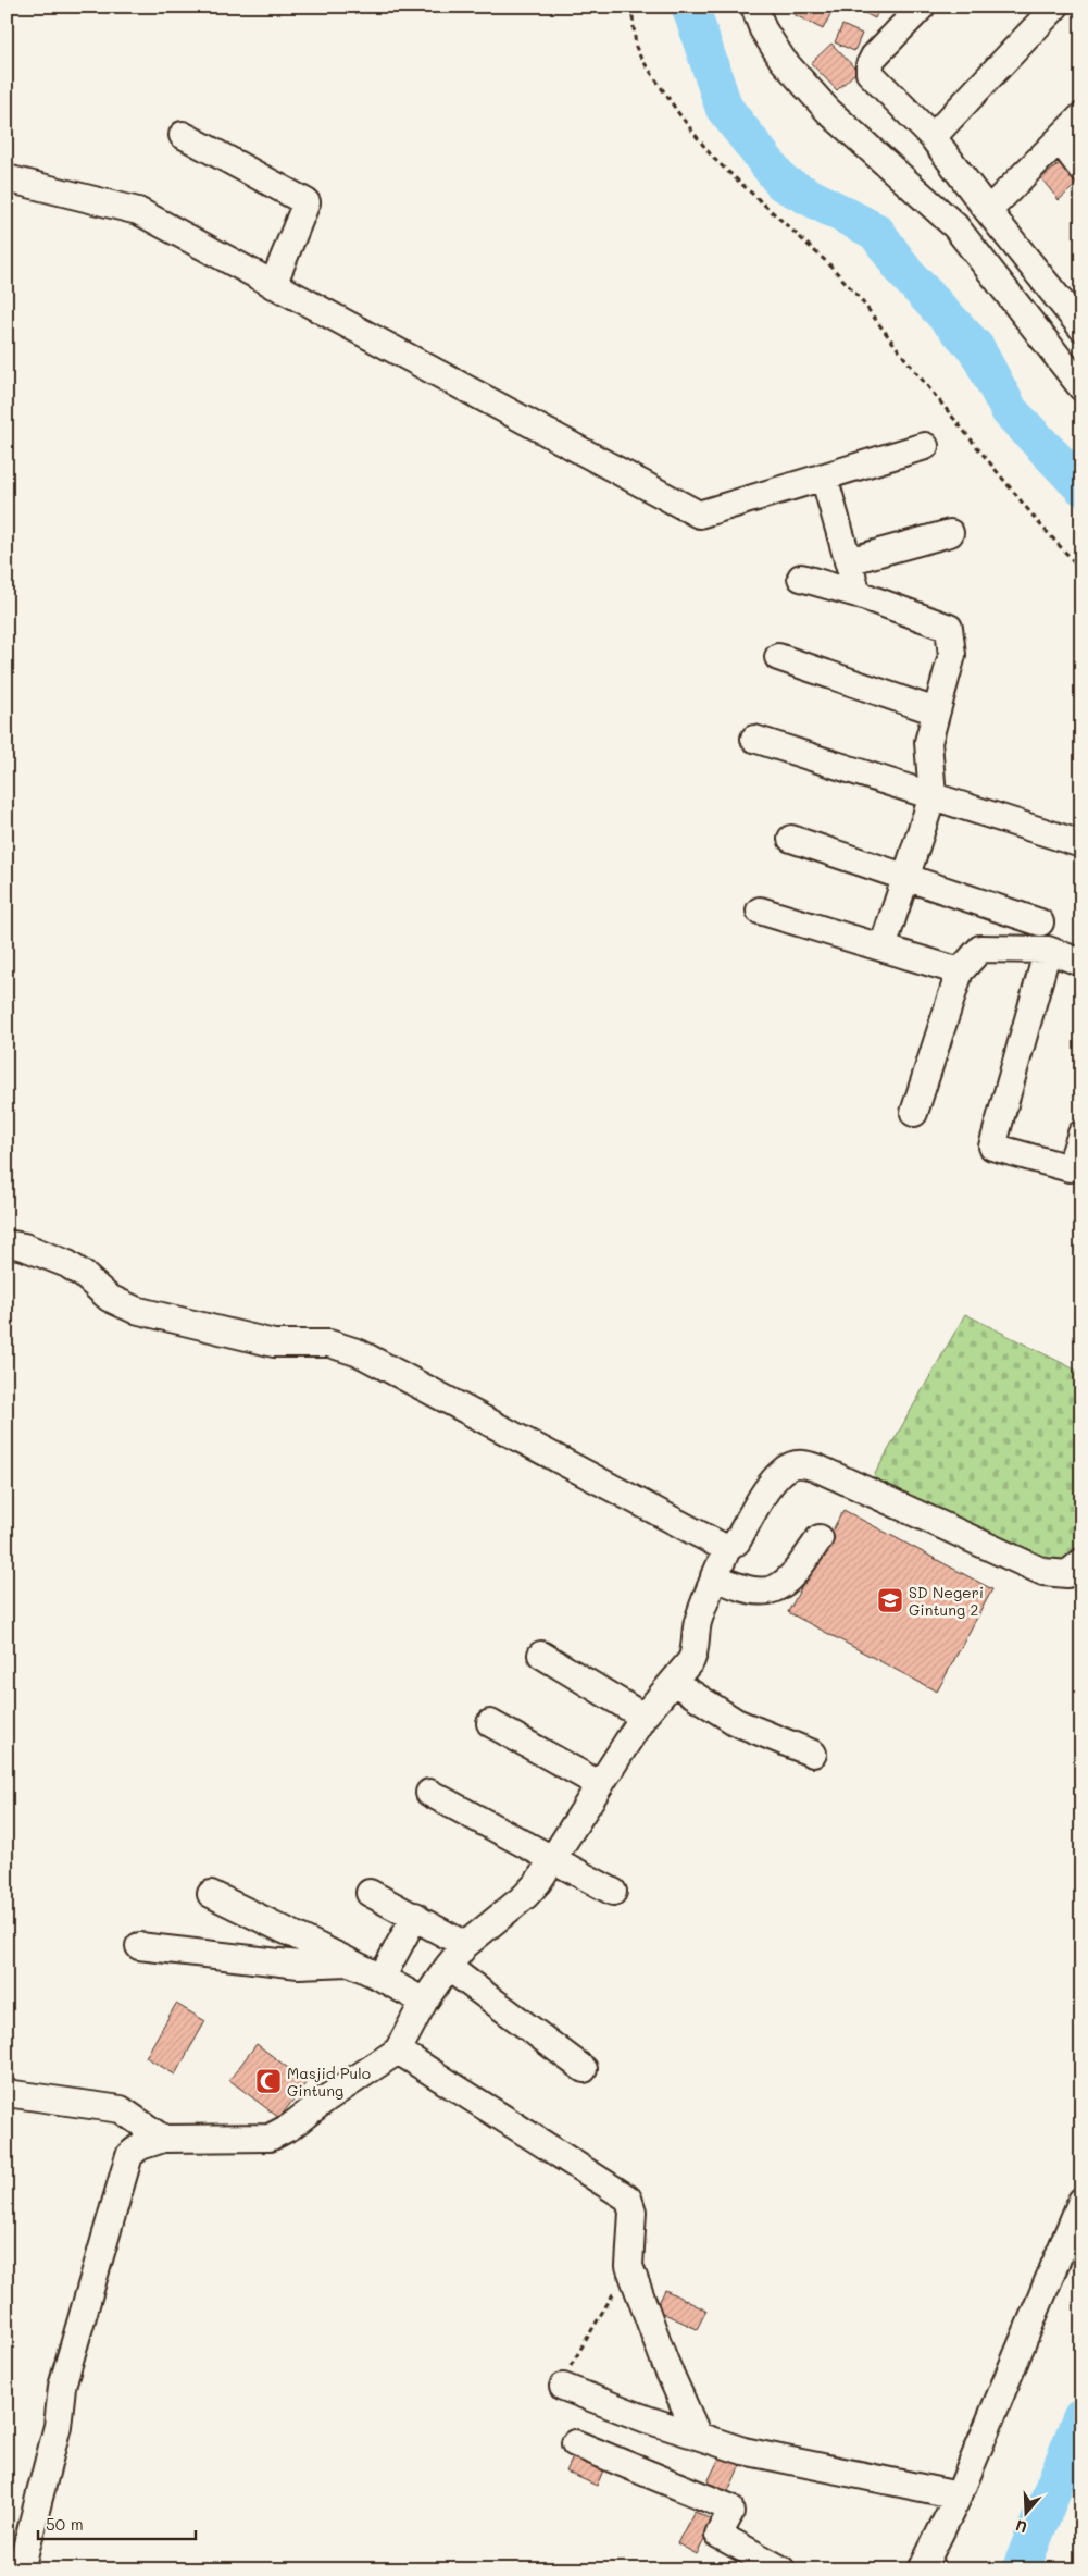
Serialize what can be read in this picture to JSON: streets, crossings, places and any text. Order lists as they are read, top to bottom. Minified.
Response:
{"places":{"school or university":["SD Negeri Gintung 2"],"mosque":["Masjid Pulo Gintung"]},"scale_bar":"50 m","north":"bottom"}
